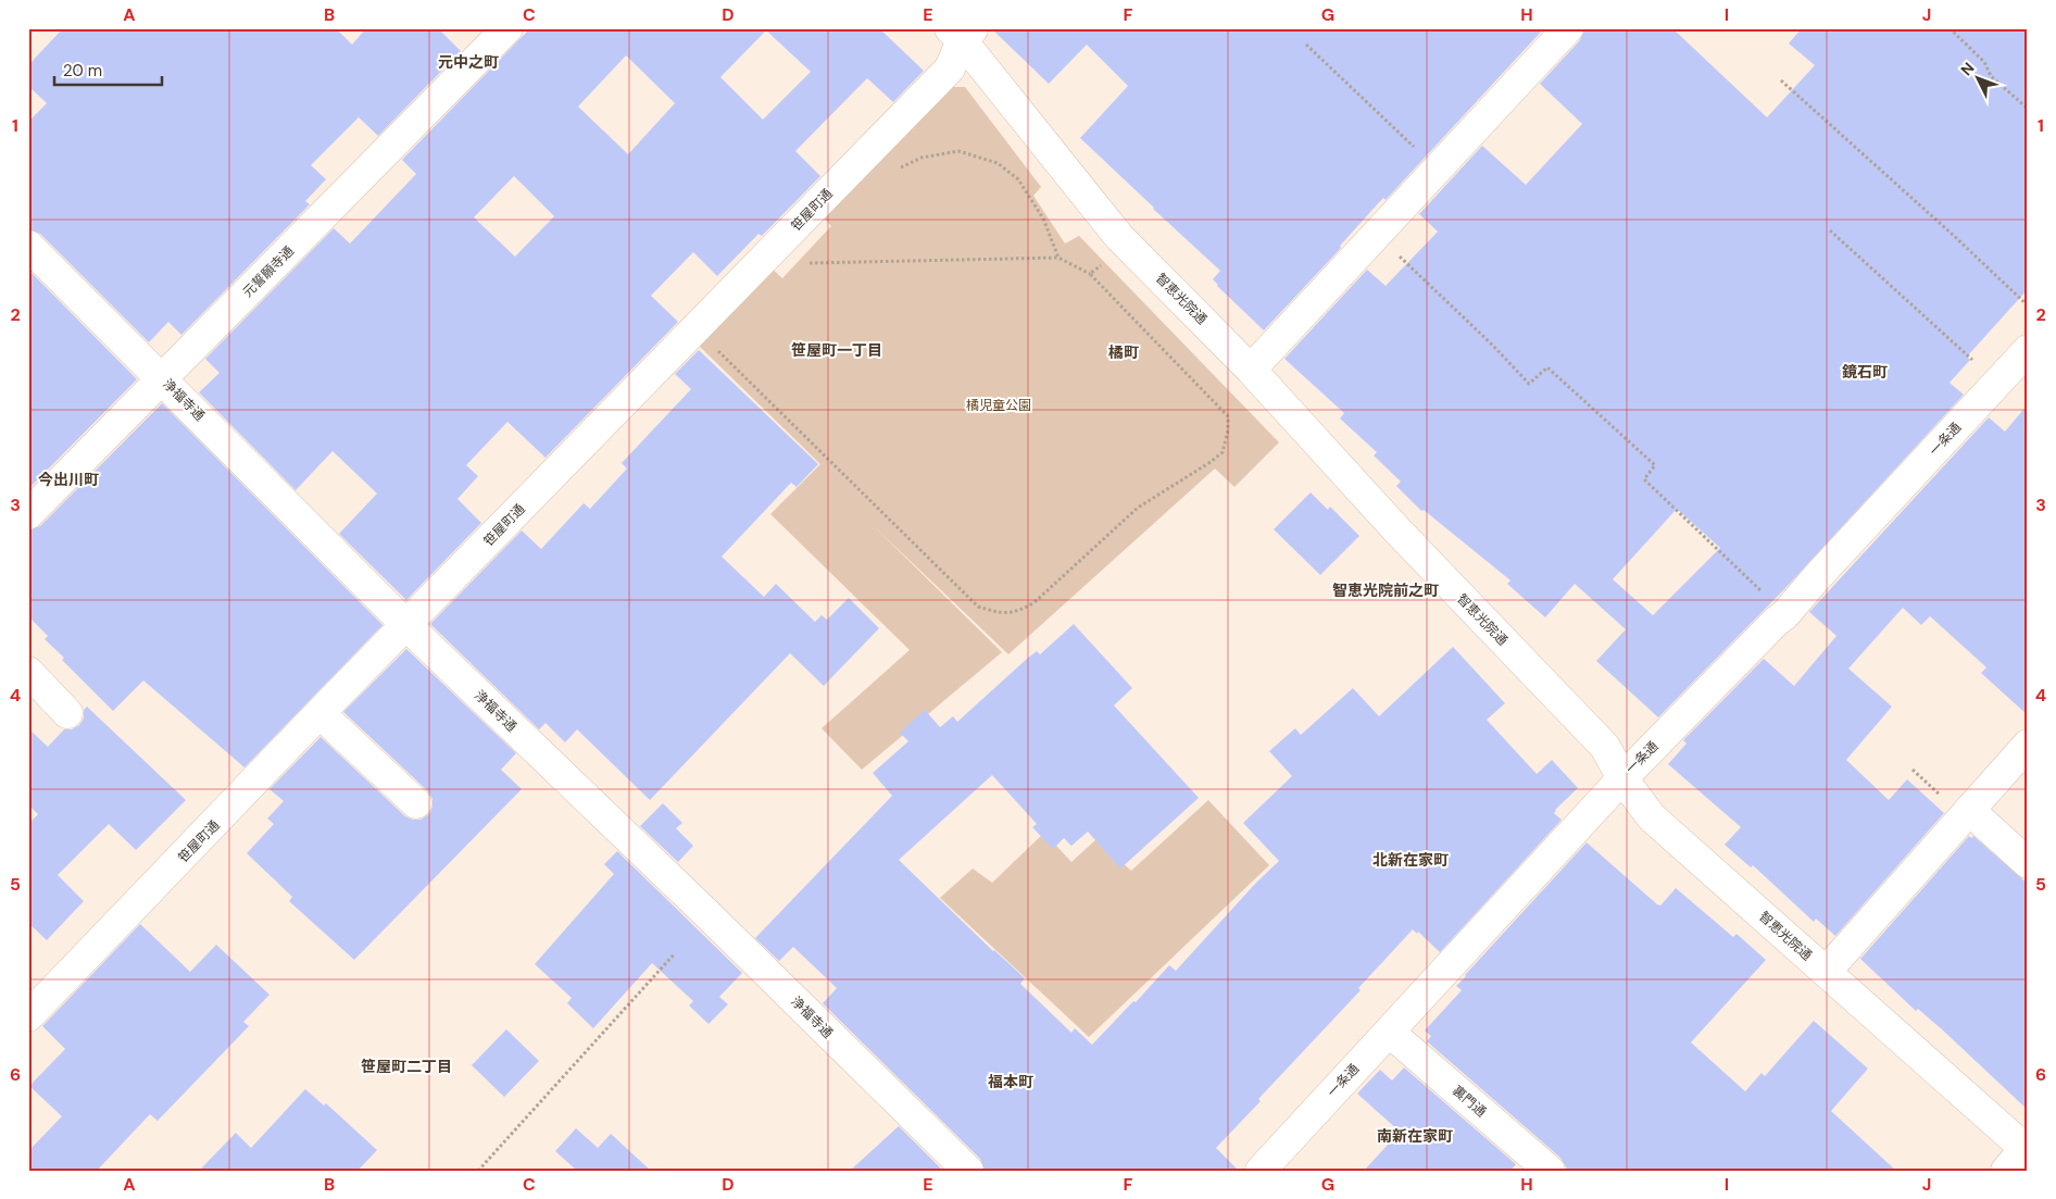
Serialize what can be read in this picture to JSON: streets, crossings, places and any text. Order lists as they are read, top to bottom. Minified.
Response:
{"streets":{"street":["笹屋町通","元誓願寺通","智恵光院通","浄福寺通","一条通","裏門通"]},"crossings":[["笹屋町通","智恵光院通"],["笹屋町通","浄福寺通"],["元誓願寺通","浄福寺通"],["智恵光院通","一条通"],["一条通","裏門通"]],"districts":["元中之町","笹屋町一丁目","橘町","鏡石町","今出川町","智恵光院前之町","北新在家町","笹屋町二丁目","福本町","南新在家町"],"parks":["橘児童公園"],"scale_bar":"20 m","north":"top left","grid":{"columns":["A","B","C","D","E","F","G","H","I","J"],"rows":["1","2","3","4","5","6"]}}
